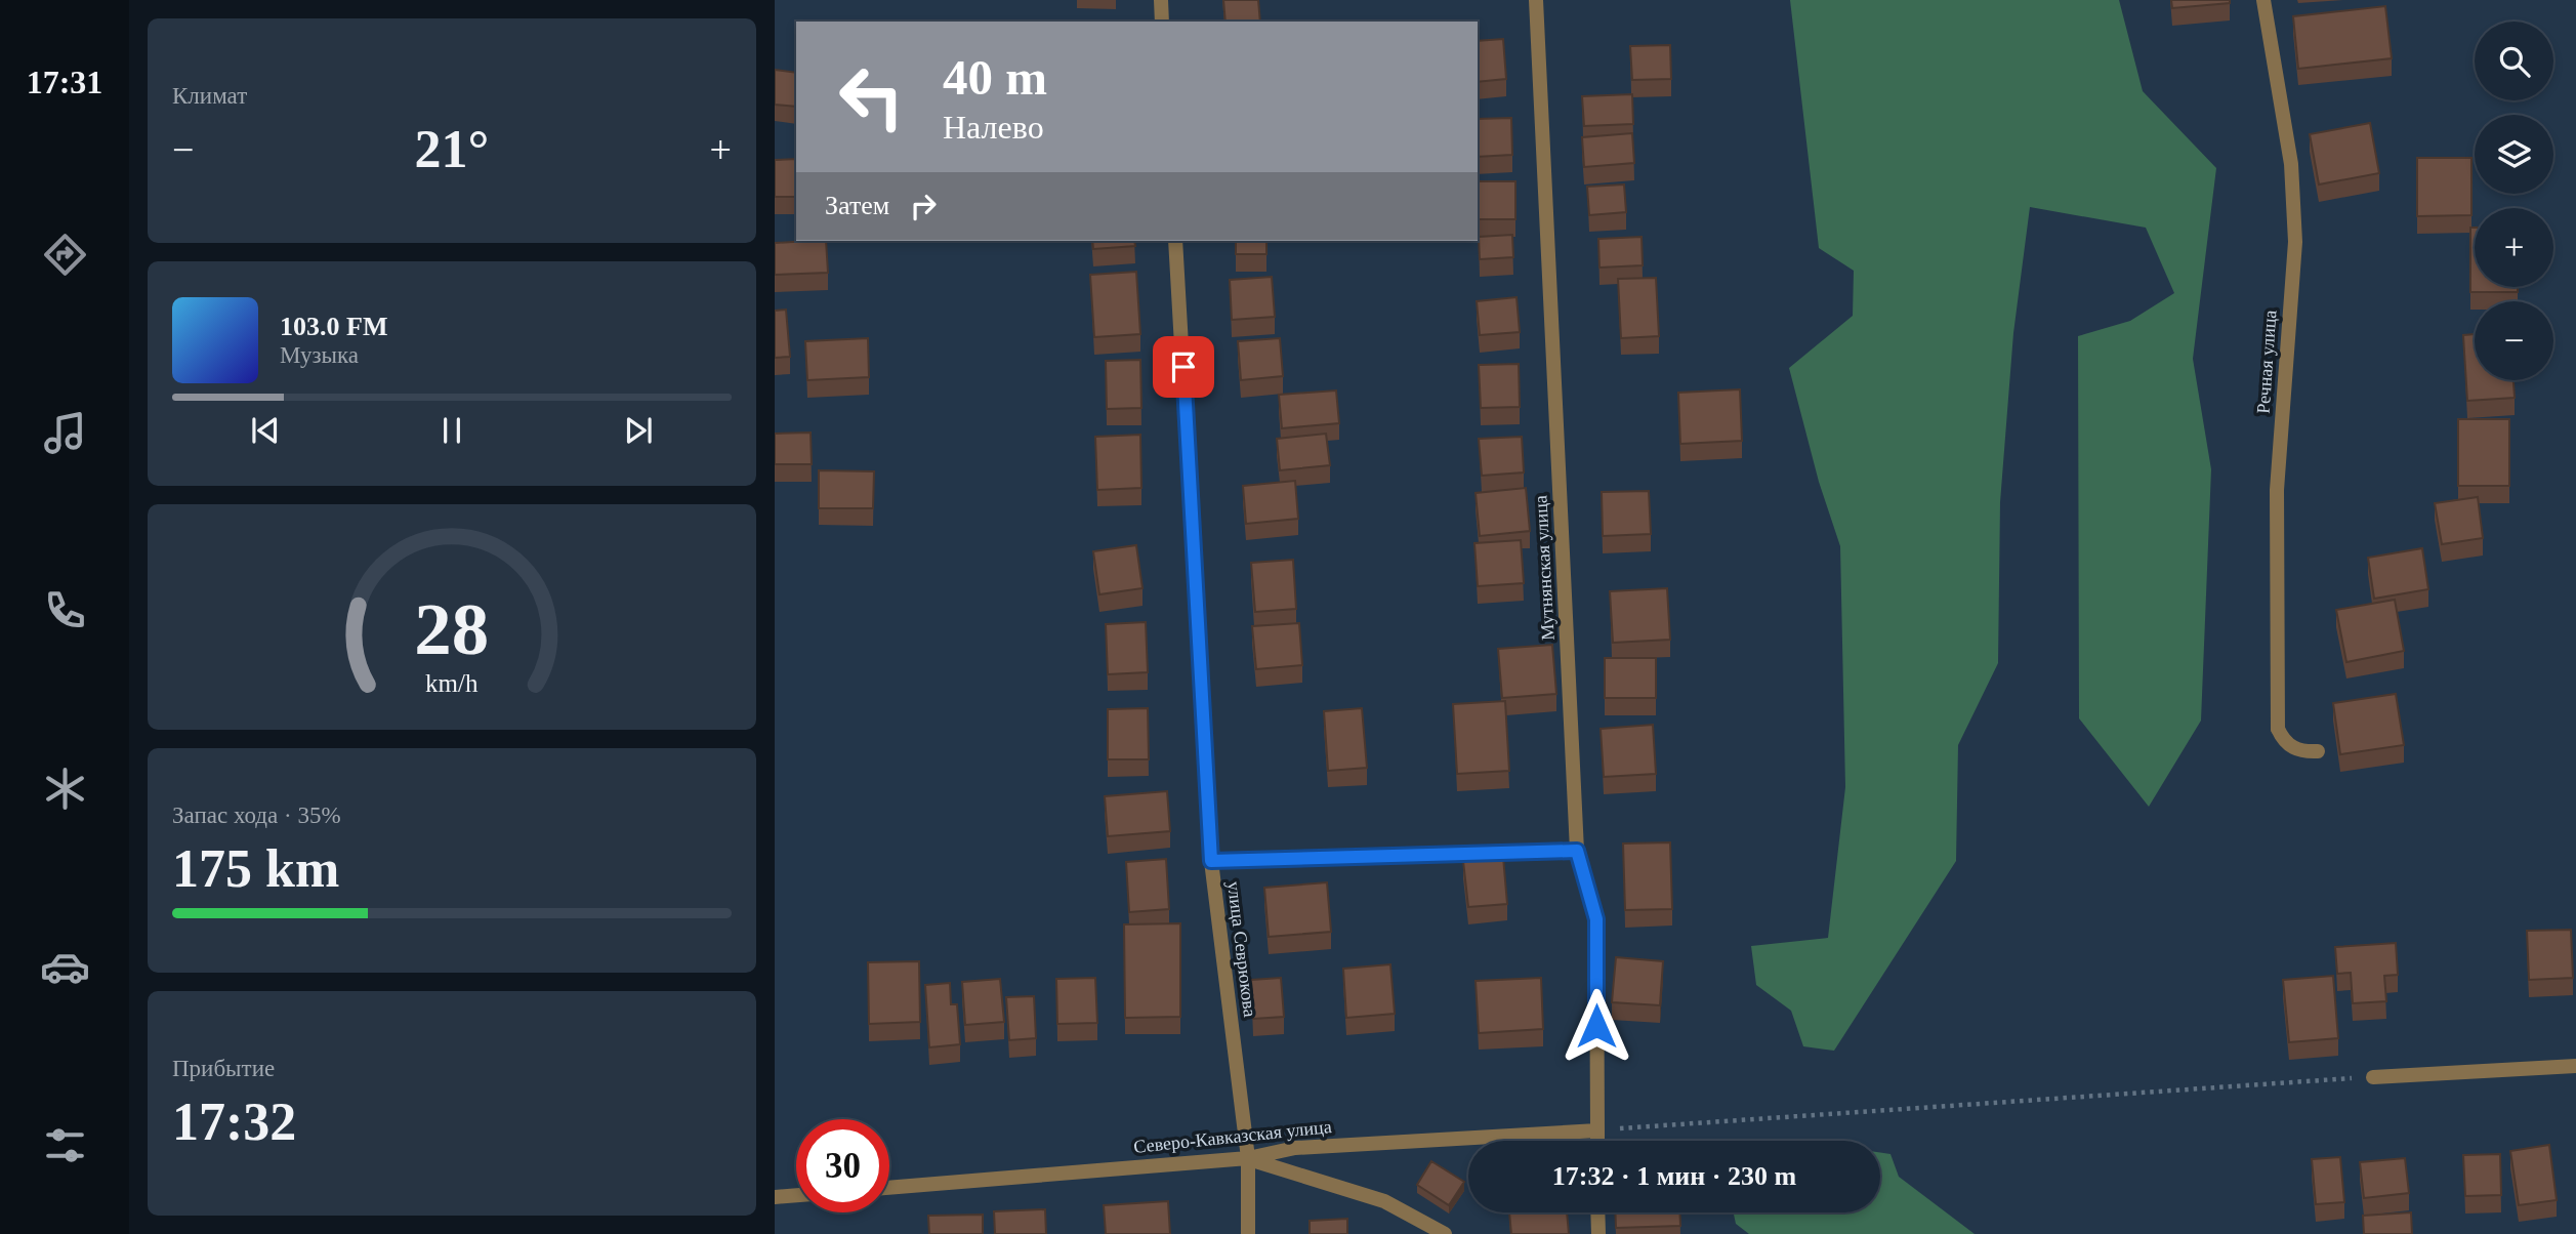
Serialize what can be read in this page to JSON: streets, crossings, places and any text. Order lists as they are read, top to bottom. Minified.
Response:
{"streets":{"street":["Речная улица","Мутнянская улица","улица Севрюкова","Северо-Кавказская улица"]},"crossings":[["Мутнянская улица","Северо-Кавказская улица"],["улица Севрюкова","Северо-Кавказская улица"]],"page":{"tabs":"17:31","tile":["Климат",["Запас хода · 35%","175 km"],["Прибытие","17:32"]],"map_buttons":["+","−"],"turn":["40 m","Налево"],"heat":["−","21°","+"],"then":"Затем","song":["103.0 FM","Музыка"],"limit":"30","trip":"17:32 · 1 мин · 230 m","gauge":["28","km/h"]}}
